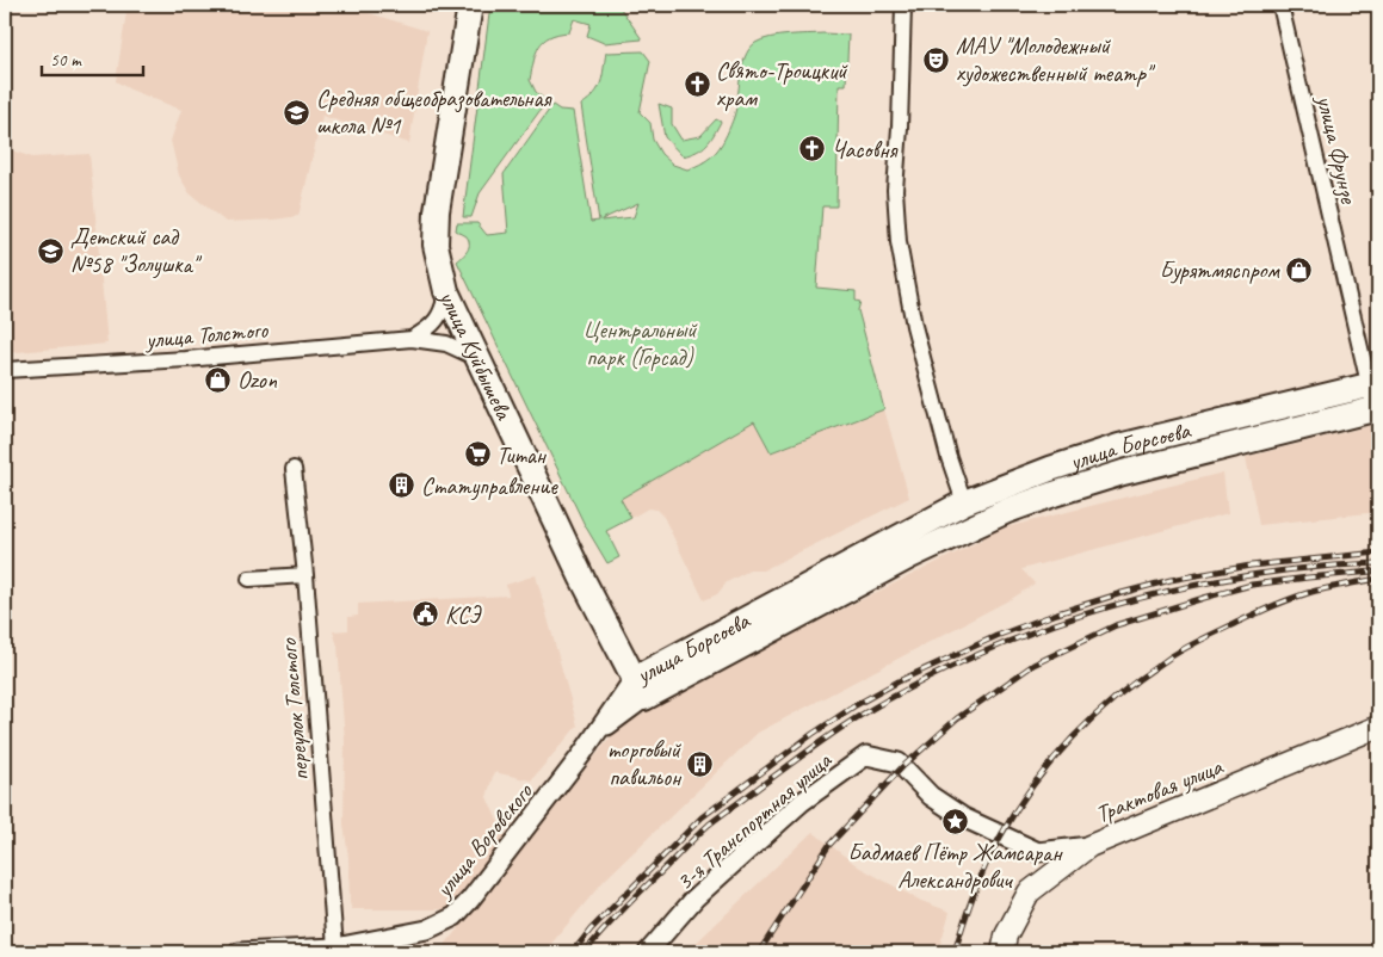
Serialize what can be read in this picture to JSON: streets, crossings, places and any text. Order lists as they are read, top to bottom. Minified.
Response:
{"streets":{"main road":["улица Куйбышева","улица Борсоева","Трактовая улица"],"street":["улица Фрунзе","улица Толстого","переулок Толстого","3-я Транспортная улица","улица Воровского"]},"crossings":[["улица Фрунзе","улица Борсоева"],["улица Толстого","улица Куйбышева"],["улица Куйбышева","улица Борсоева"],["улица Куйбышева","улица Воровского"],["улица Борсоева","улица Воровского"],["переулок Толстого","улица Воровского"],["Трактовая улица","3-я Транспортная улица"]],"parks":["Центральный парк (Горсад)"],"places":{"theatre":["МАУ \"Молодежный художественный театр\""],"church":["Свято-Троицкий храм","Часовня"],"school or university":["Средняя общеобразовательная школа №1","Детский сад №58 \"Золушка\""],"shop":["Бурятмяспром","Ozon"],"supermarket":["Титан"],"building":["Статуправление","торговый павильон"],"public building":["КСЭ"],"place":["Бадмаев Пётр Жамсаран Александрович"]},"scale_bar":"50 m"}
